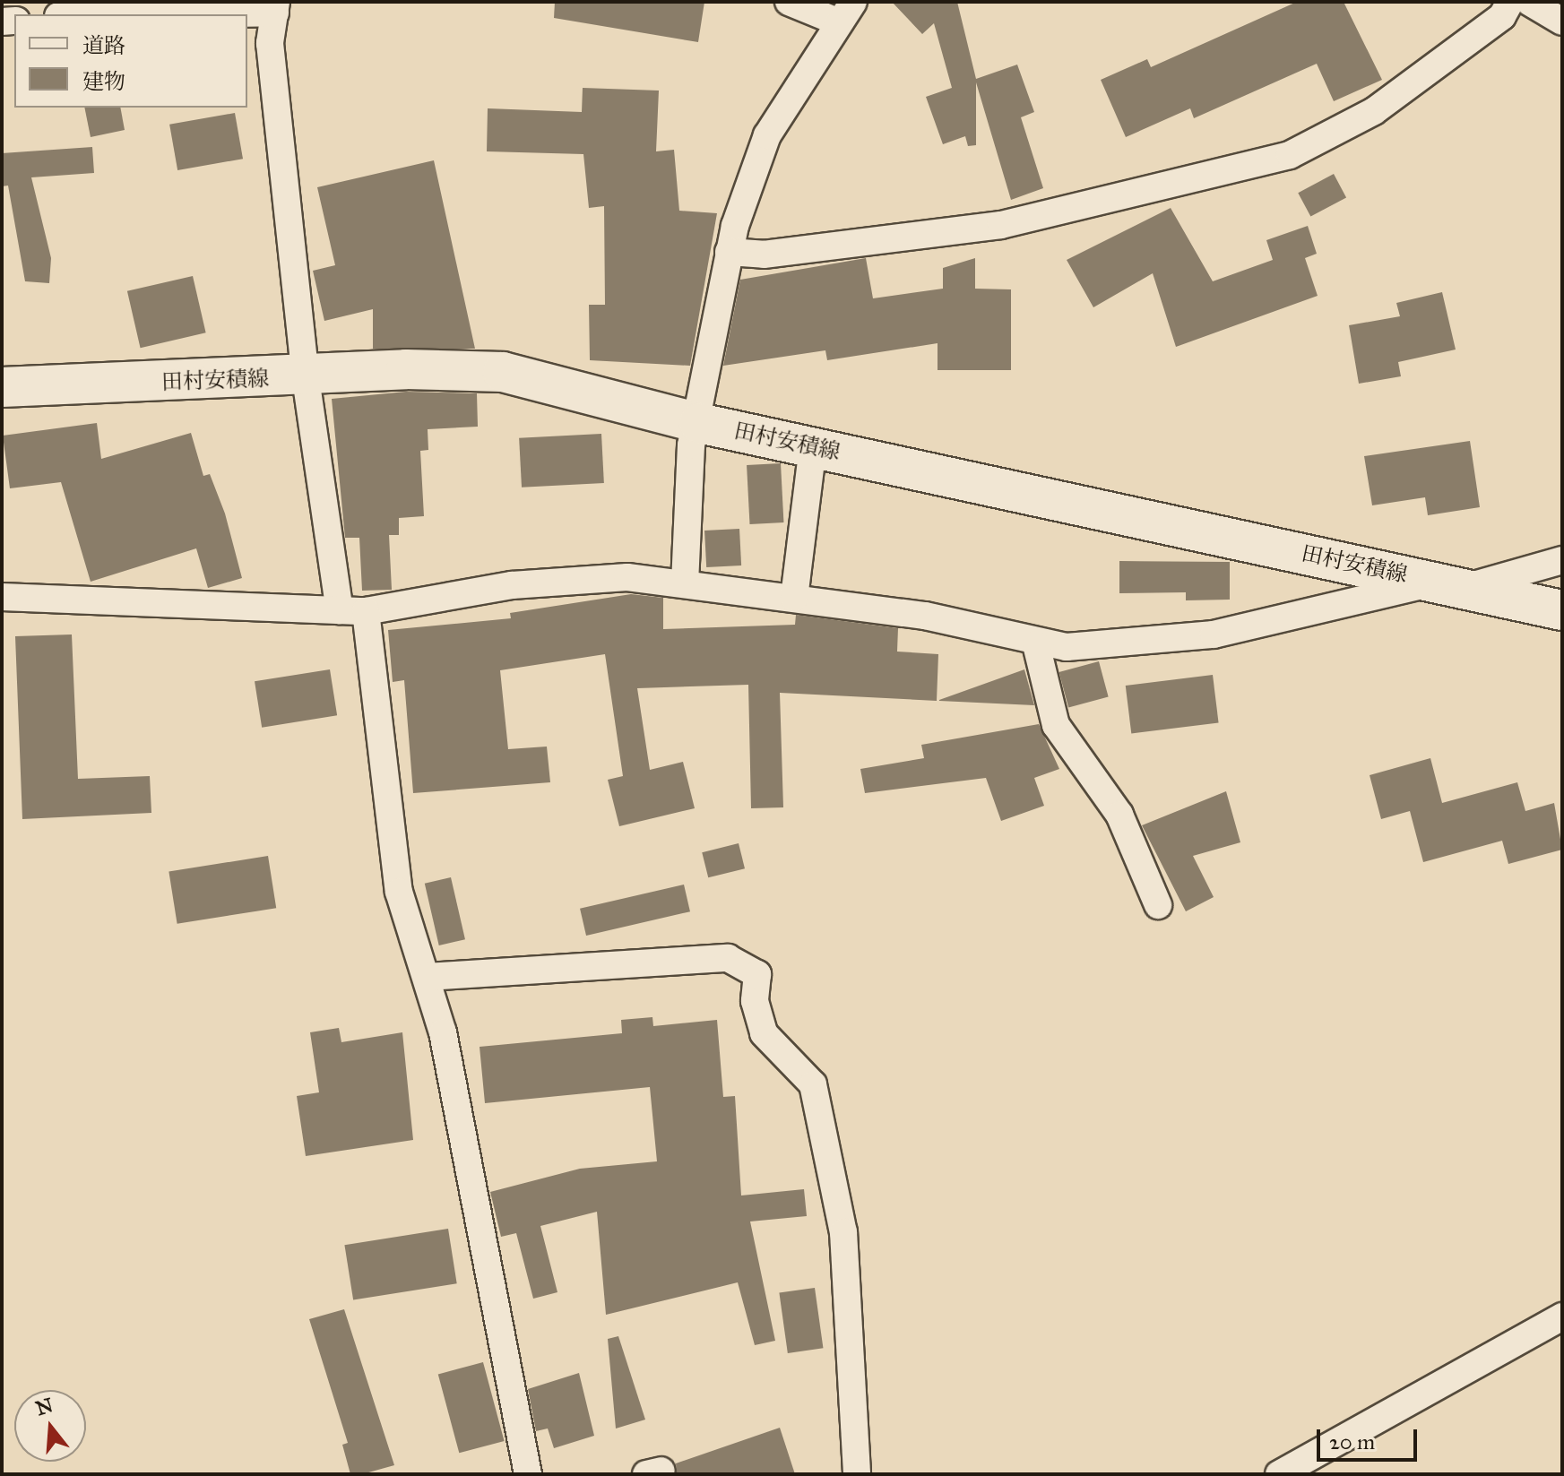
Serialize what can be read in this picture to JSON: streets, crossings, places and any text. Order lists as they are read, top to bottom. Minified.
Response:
{"streets":{"main road":["田村安積線"]},"legend":["道路","建物"],"scale_bar":"20 m","north":"top"}
